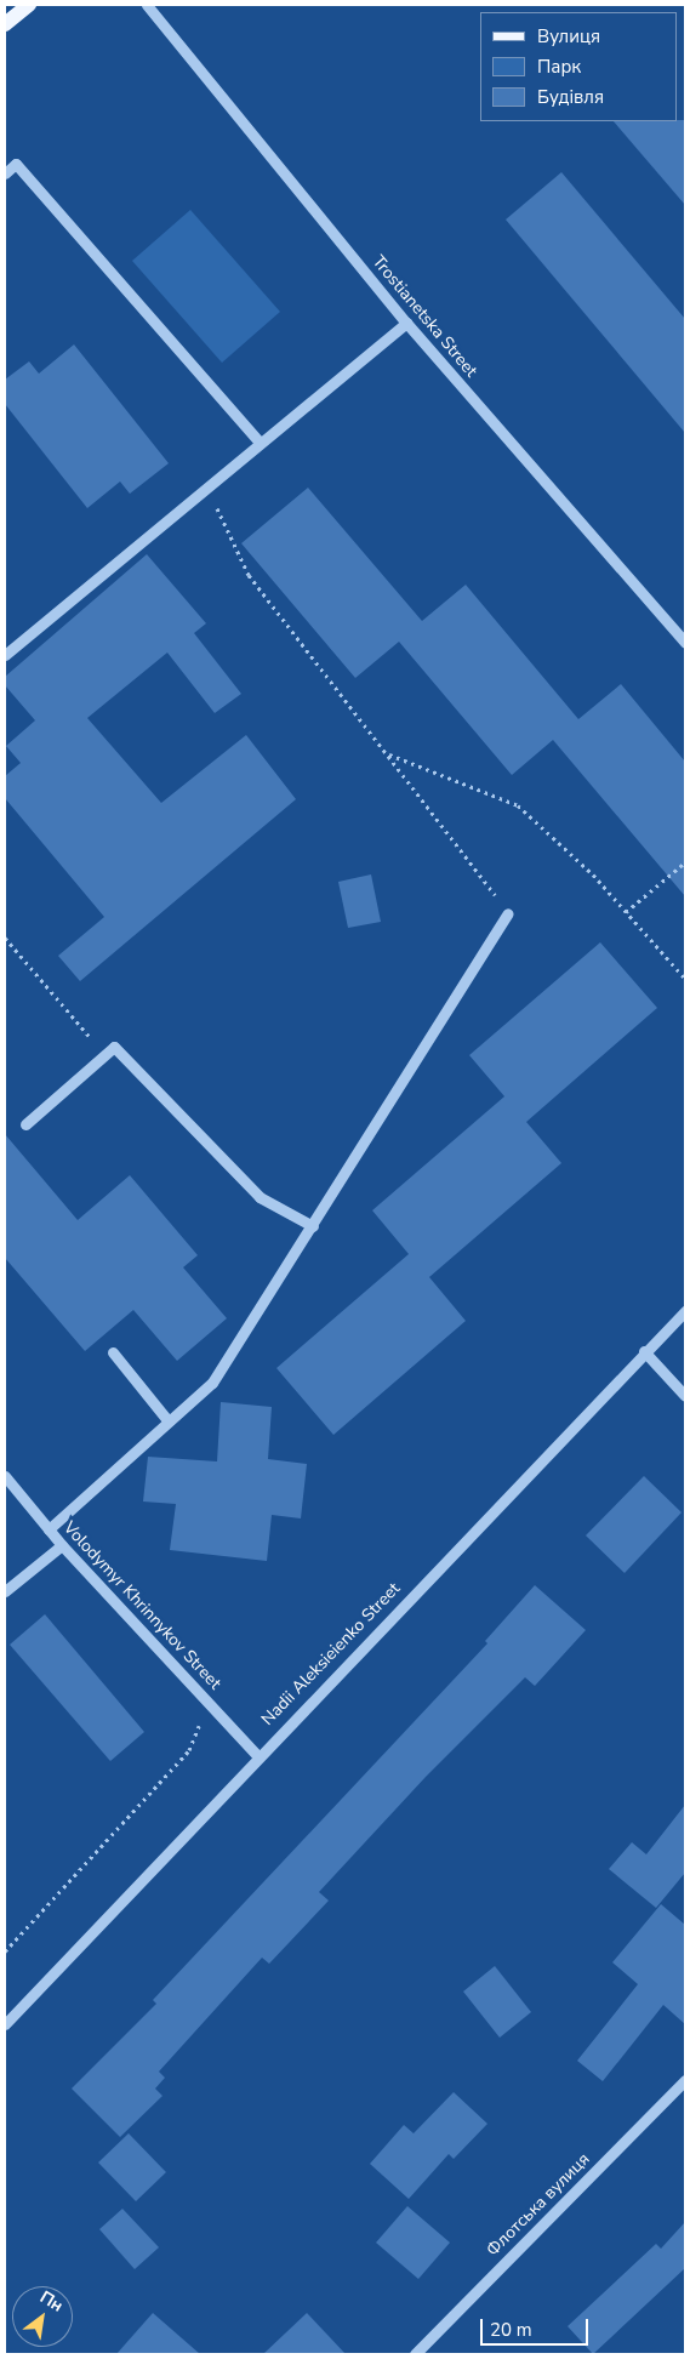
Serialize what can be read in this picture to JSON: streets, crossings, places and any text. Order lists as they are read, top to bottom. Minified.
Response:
{"streets":{"street":["Trostianetska Street","Volodymyr Khrinnykov Street","Nadii Aleksieienko Street","Флотська вулиця"]},"crossings":[["Volodymyr Khrinnykov Street","Nadii Aleksieienko Street"]],"legend":["Вулиця","Парк","Будівля"],"scale_bar":"20 m","north":"top right"}
